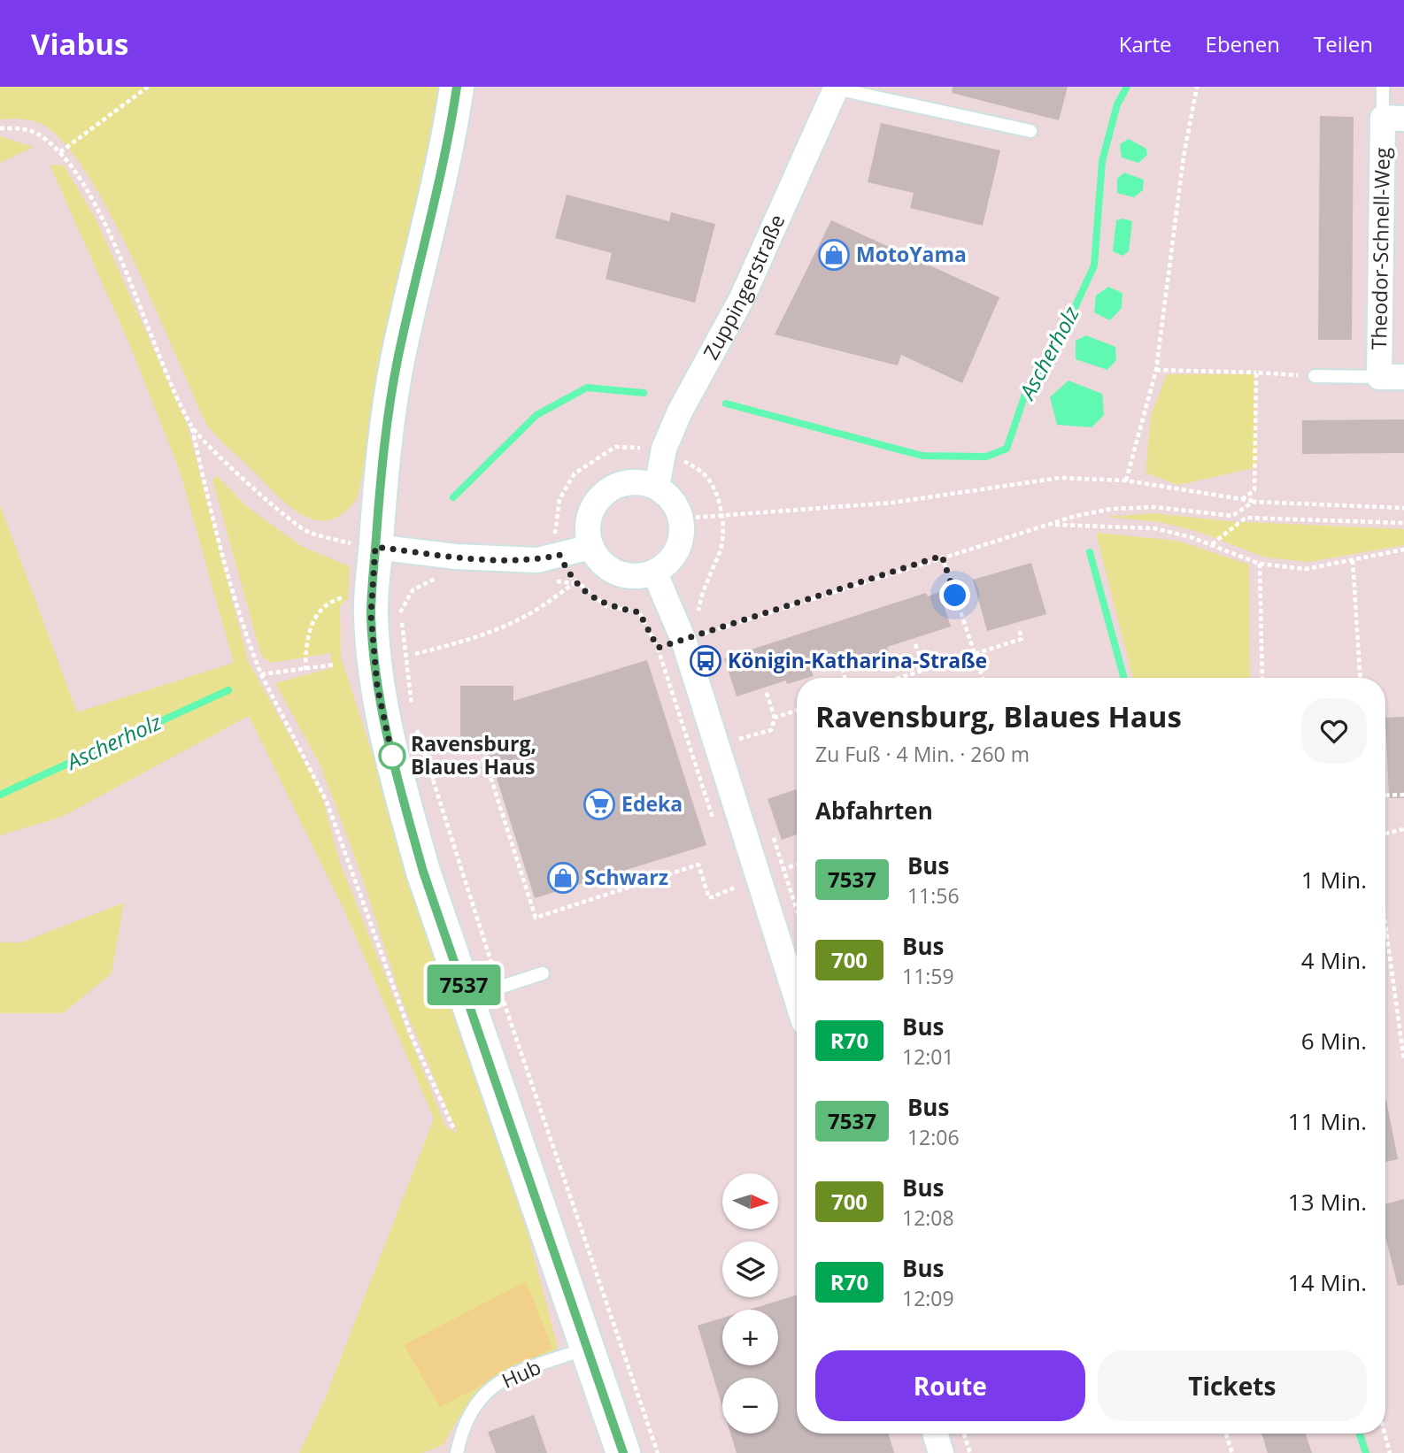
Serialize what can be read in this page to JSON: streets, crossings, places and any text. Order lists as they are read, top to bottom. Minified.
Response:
{"streets":{"street":["Theodor-Schnell-Weg","Zuppingerstraße"],"lane":["Hub"]},"water":["Ascherholz"],"places":{"shop":["MotoYama","Schwarz"],"bus stop":["Königin-Katharina-Straße"],"other":["Ravensburg, Blaues Haus"],"supermarket":["Edeka"]},"lines":["bus line 7537"],"north":"right","page":{"header":"Viabus","nav":["Karte","Ebenen","Teilen"],"on_map":"7537","heading":[["Ravensburg, Blaues Haus","Zu Fuß · 4 Min. · 260 m"],"Abfahrten"],"list":[{"mark":"7537","name":"Bus","note":"11:56","value":"1 Min."},{"mark":"700","name":"Bus","note":"11:59","value":"4 Min."},{"mark":"R70","name":"Bus","note":"12:01","value":"6 Min."},{"mark":"7537","name":"Bus","note":"12:06","value":"11 Min."},{"mark":"700","name":"Bus","note":"12:08","value":"13 Min."},{"mark":"R70","name":"Bus","note":"12:09","value":"14 Min."}],"map_buttons":["+","−"],"buttons":["Route","Tickets"]}}
